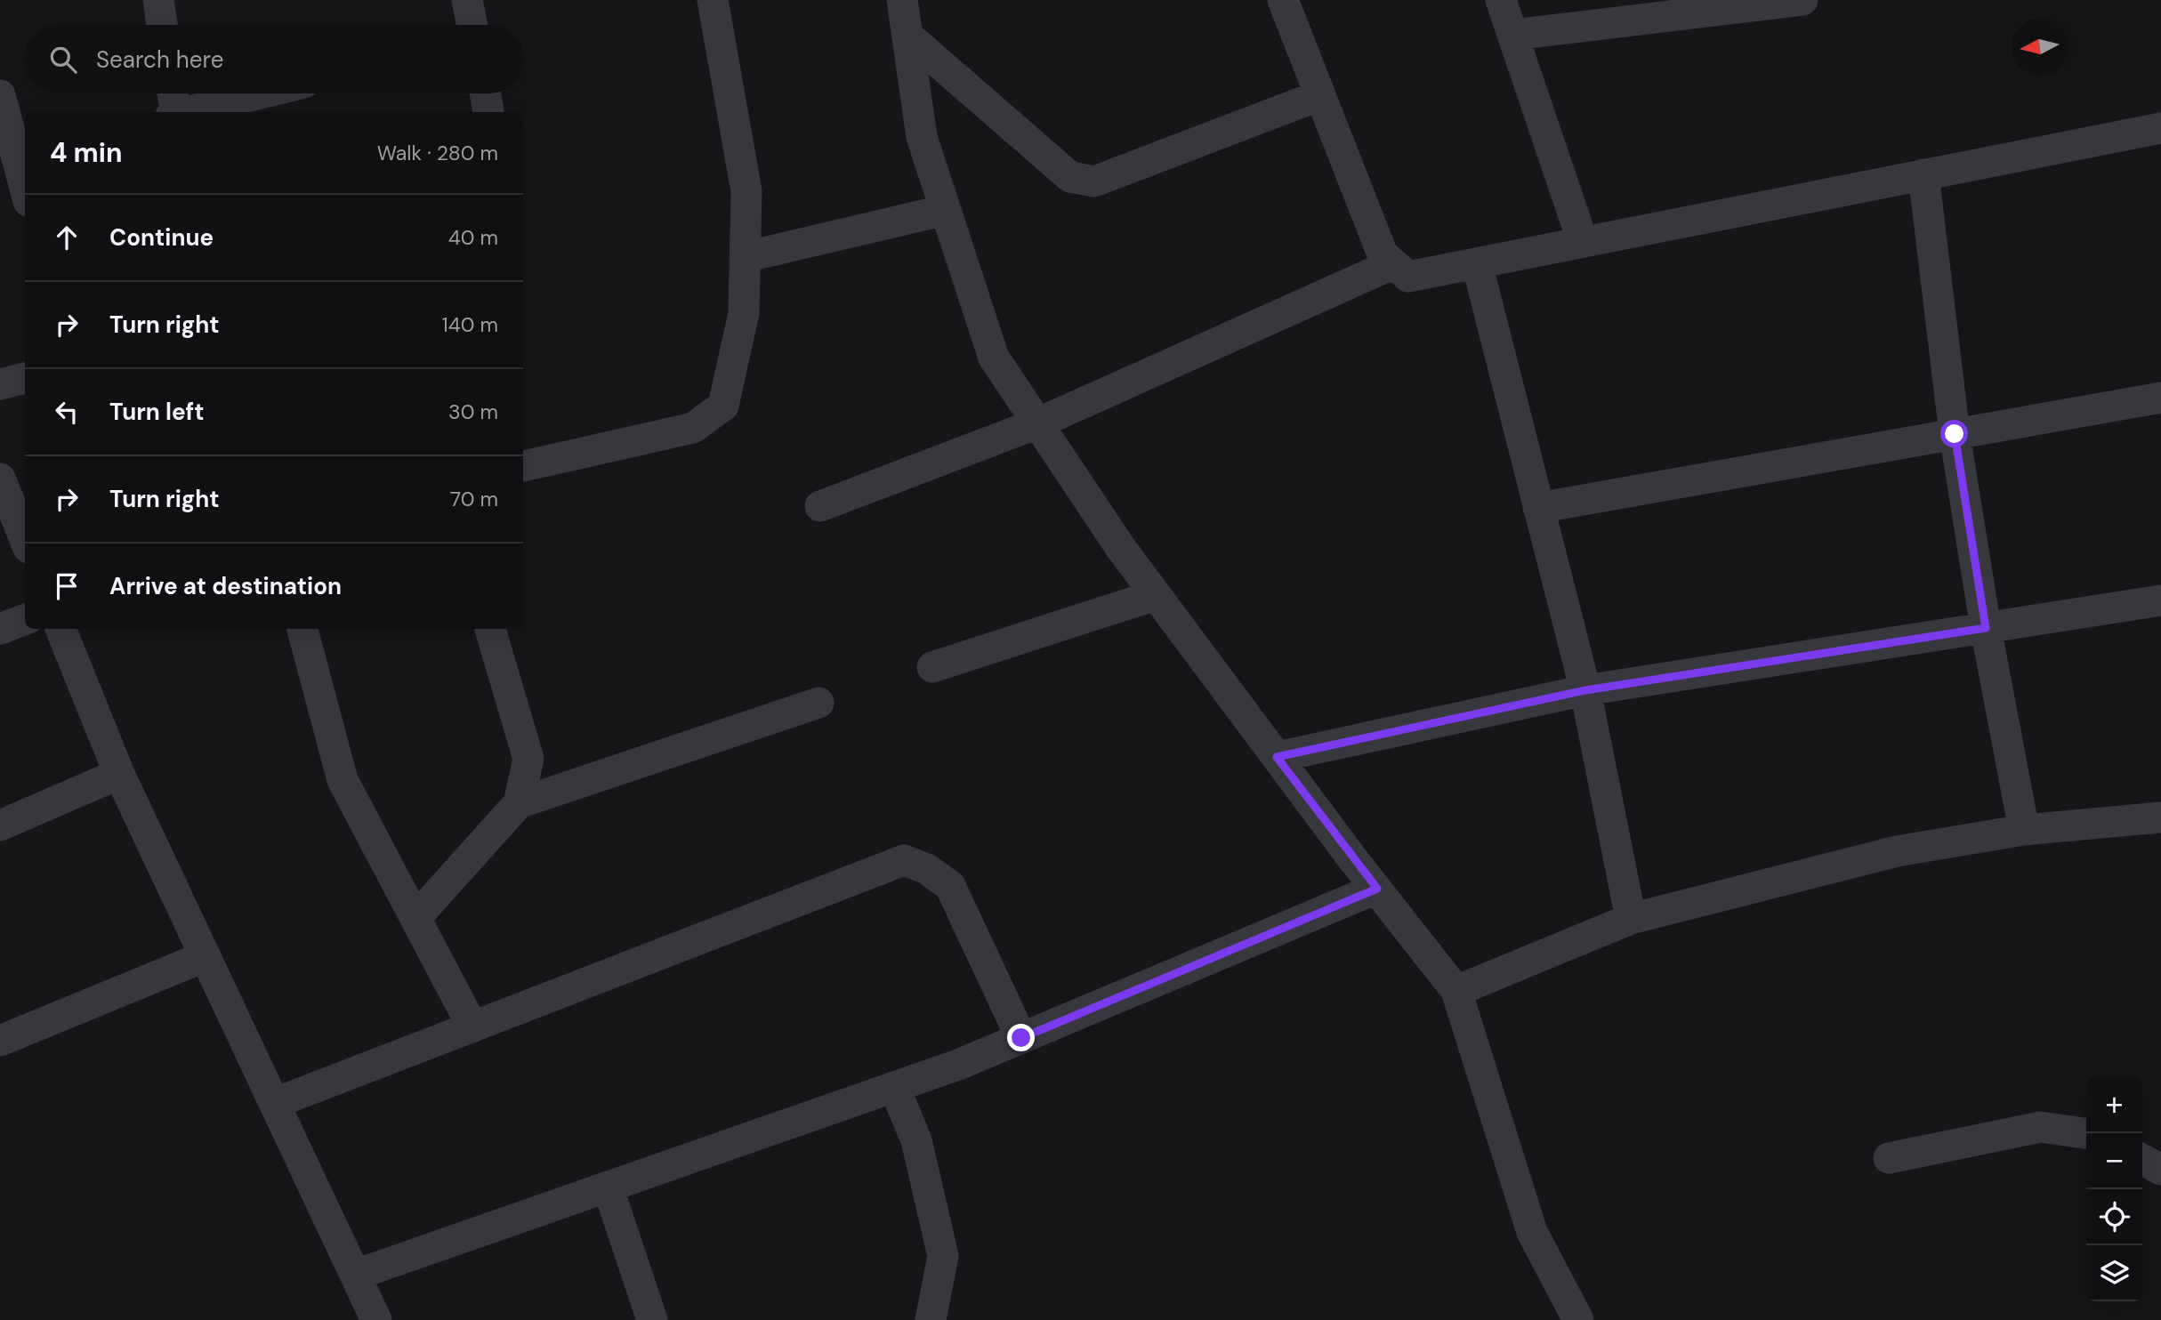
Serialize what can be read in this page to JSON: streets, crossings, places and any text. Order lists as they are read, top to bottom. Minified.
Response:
{"north":"left","page":{"search":"Search here","heading":["4 min","Walk · 280 m"],"list":[["Continue","40 m"],["Turn right","140 m"],["Turn left","30 m"],["Turn right","70 m"],"Arrive at destination"],"map_buttons":["+","−"]}}
